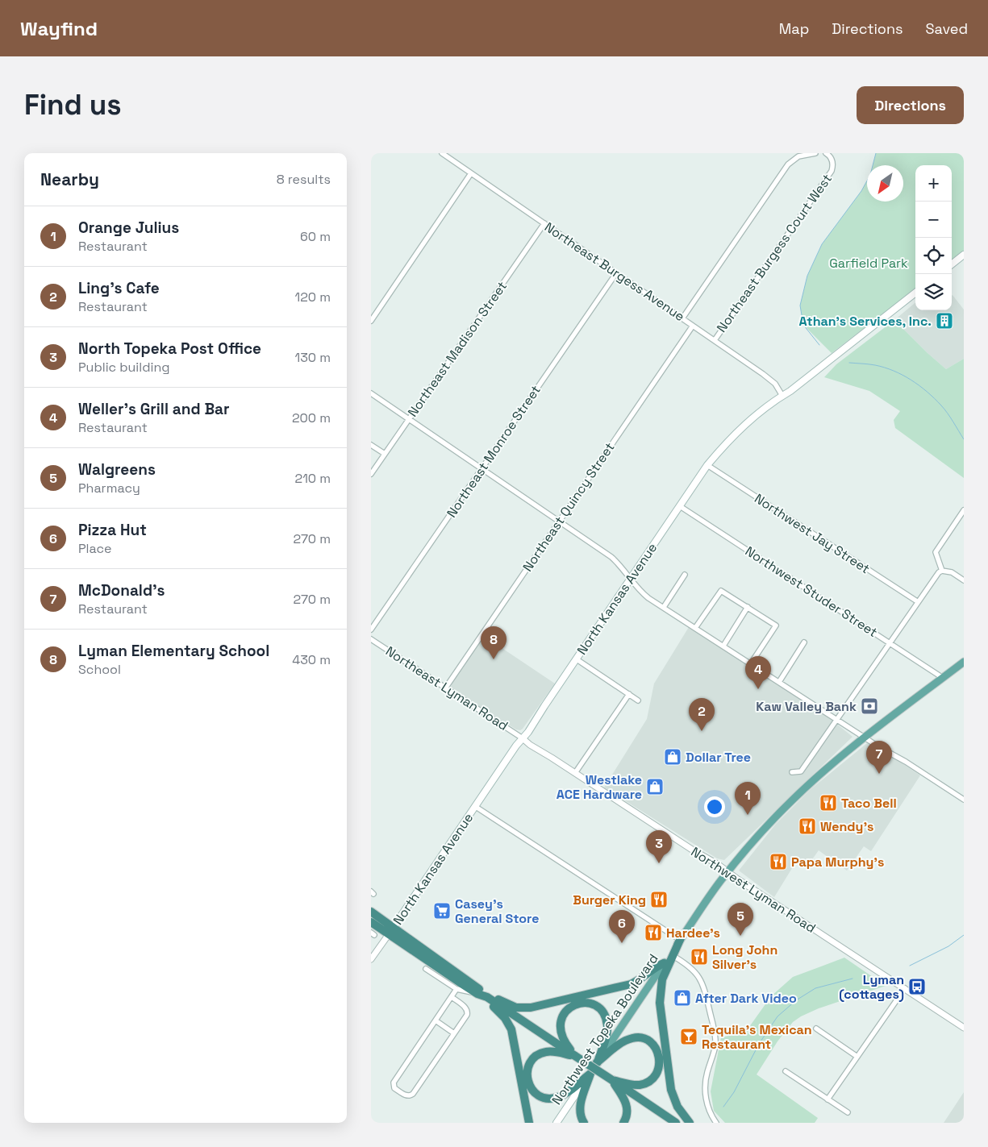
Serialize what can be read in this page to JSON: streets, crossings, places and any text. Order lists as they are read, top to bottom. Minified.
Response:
{"streets":{"main road":["North Kansas Avenue","Northwest Topeka Boulevard"],"street":["Northeast Burgess Court West","Northeast Burgess Avenue","Northeast Madison Street","Northeast Monroe Street","Northeast Quincy Street","Northwest Jay Street","Northwest Studer Street","Northeast Lyman Road","Northwest Lyman Road"]},"crossings":[["Northeast Burgess Court West","Northeast Burgess Avenue"],["Northeast Burgess Avenue","Northeast Madison Street"],["Northeast Burgess Avenue","Northeast Monroe Street"],["Northeast Burgess Avenue","Northeast Quincy Street"],["Northeast Burgess Avenue","North Kansas Avenue"],["Northeast Quincy Street","Northeast Lyman Road"],["Northwest Jay Street","North Kansas Avenue"],["Northwest Studer Street","North Kansas Avenue"],["North Kansas Avenue","Northeast Lyman Road"],["North Kansas Avenue","Northwest Lyman Road"],["Northeast Lyman Road","Northwest Lyman Road"]],"parks":["Garfield Park"],"places":{"building":["Athan's Services, Inc."],"bank":["Kaw Valley Bank"],"shop":["Dollar Tree","Westlake ACE Hardware","After Dark Video"],"restaurant":["Taco Bell","Wendy's","Papa Murphy's","Burger King","Hardee's","Long John Silver's"],"supermarket":["Casey's General Store"],"bus stop":["Lyman (cottages)"],"bar":["Tequila’s Mexican Restaurant"]},"north":"bottom left","page":{"header":"Wayfind","nav":["Map","Directions","Saved"],"buttons":"Directions","title":"Find us","heading":["Nearby","8 results"],"map_buttons":["+","−"],"list":[{"mark":"1","name":"Orange Julius","note":"Restaurant","value":"60 m"},{"mark":"2","name":"Ling's Cafe","note":"Restaurant","value":"120 m"},{"mark":"3","name":"North Topeka Post Office","note":"Public building","value":"130 m"},{"mark":"4","name":"Weller's Grill and Bar","note":"Restaurant","value":"200 m"},{"mark":"5","name":"Walgreens","note":"Pharmacy","value":"210 m"},{"mark":"6","name":"Pizza Hut","note":"Place","value":"270 m"},{"mark":"7","name":"McDonald's","note":"Restaurant","value":"270 m"},{"mark":"8","name":"Lyman Elementary School","note":"School","value":"430 m"}],"pins":["8","4","2","7","1","3","5","6"]}}
